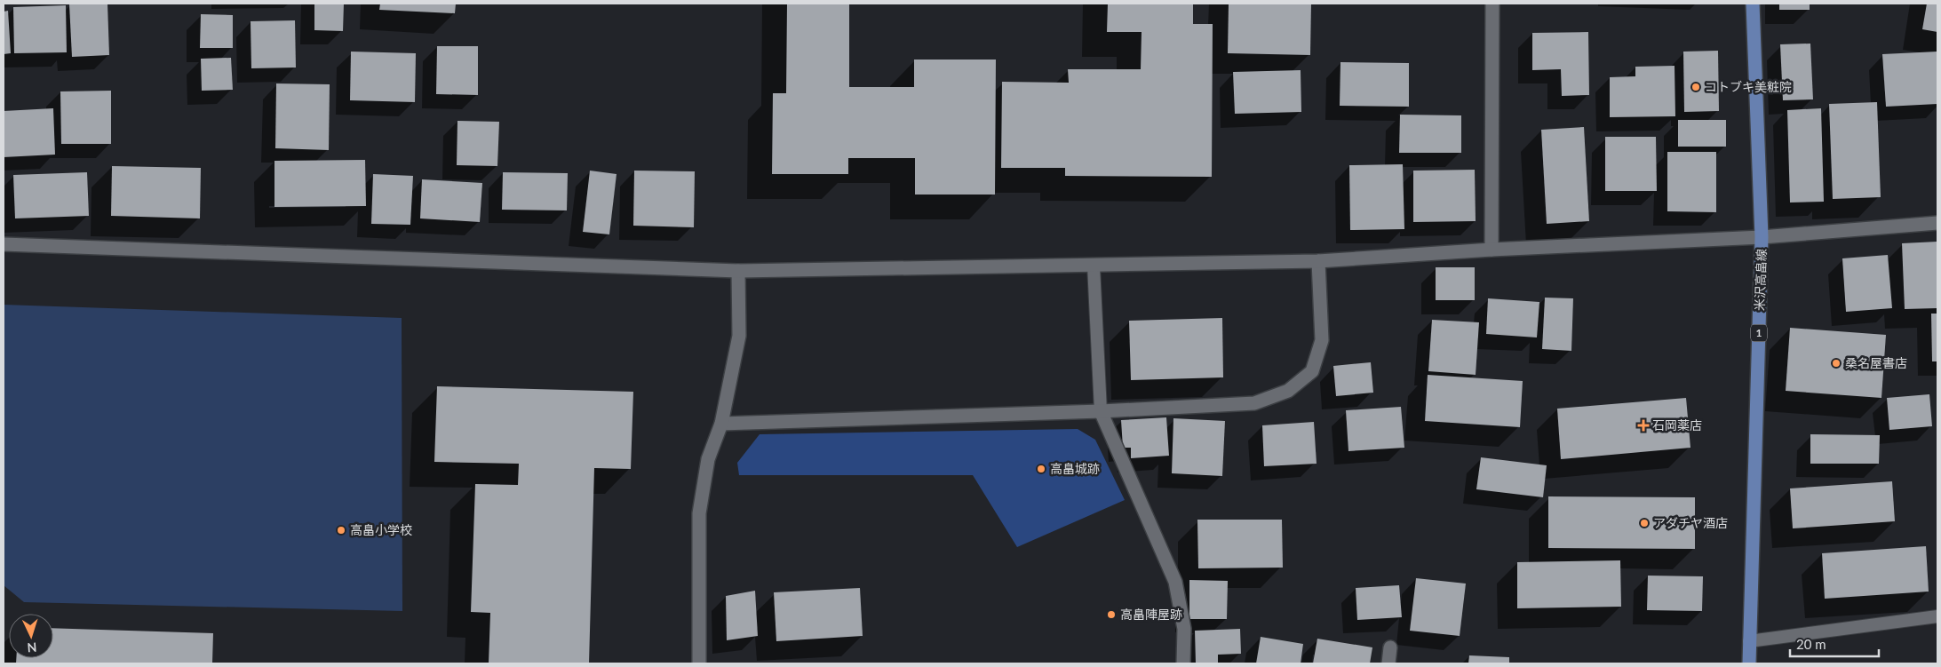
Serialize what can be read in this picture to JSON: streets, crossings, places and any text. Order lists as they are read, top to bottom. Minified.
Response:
{"streets":{"main road":["米沢高畠線","1"]},"places":{"other":["コトブキ美粧院","桑名屋書店","高畠城跡","アダチヤ酒店","高畠小学校","高畠陣屋跡"],"health":["石岡薬店"]},"scale_bar":"20 m","north":"bottom"}
